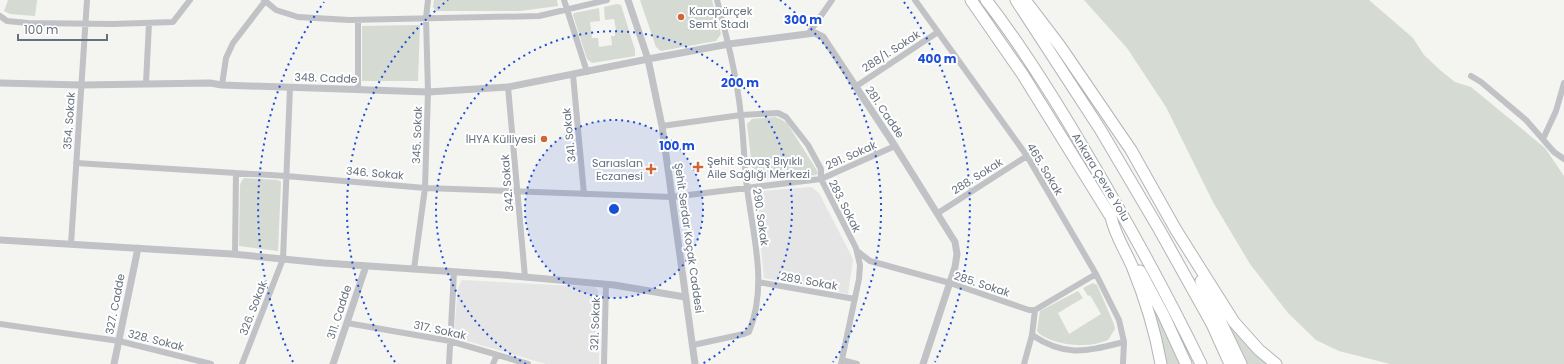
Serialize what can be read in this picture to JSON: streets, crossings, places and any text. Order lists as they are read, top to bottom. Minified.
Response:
{"streets":{"highway":["Ankara Çevre Yolu"],"street":["288/1. Sokak","348. Cadde","281. Cadde","354. Sokak","345. Sokak","341. Sokak","291. Sokak","465. Sokak","346. Sokak","288. Sokak","342. Sokak","283. Sokak","290. Sokak","Şehit Serdar Koçak Caddesi","289. Sokak","285. Sokak","327. Cadde","326. Sokak","311. Cadde","321. Sokak","317. Sokak","328. Sokak"]},"crossings":[["288/1. Sokak","281. Cadde"],["288/1. Sokak","465. Sokak"],["348. Cadde","354. Sokak"],["348. Cadde","345. Sokak"],["348. Cadde","341. Sokak"],["348. Cadde","342. Sokak"],["348. Cadde","Şehit Serdar Koçak Caddesi"],["348. Cadde","326. Sokak"],["281. Cadde","291. Sokak"],["281. Cadde","288. Sokak"],["281. Cadde","285. Sokak"],["354. Sokak","346. Sokak"],["345. Sokak","346. Sokak"],["341. Sokak","346. Sokak"],["291. Sokak","346. Sokak"],["291. Sokak","283. Sokak"],["291. Sokak","290. Sokak"],["291. Sokak","Şehit Serdar Koçak Caddesi"],["465. Sokak","288. Sokak"],["346. Sokak","342. Sokak"],["346. Sokak","Şehit Serdar Koçak Caddesi"],["346. Sokak","326. Sokak"],["283. Sokak","290. Sokak"],["283. Sokak","Şehit Serdar Koçak Caddesi"],["283. Sokak","289. Sokak"],["283. Sokak","285. Sokak"],["290. Sokak","Şehit Serdar Koçak Caddesi"],["290. Sokak","289. Sokak"],["327. Cadde","328. Sokak"],["311. Cadde","317. Sokak"]],"places":{"other":["Karapürçek Semt Stadı","İHYA Külliyesi"],"health":["Şehit Savaş Bıyıklı Aile Sağlığı Merkezi","Sarıaslan Eczanesi"]},"scale_bar":"100 m","rings":["300 m","400 m","200 m","100 m"]}
